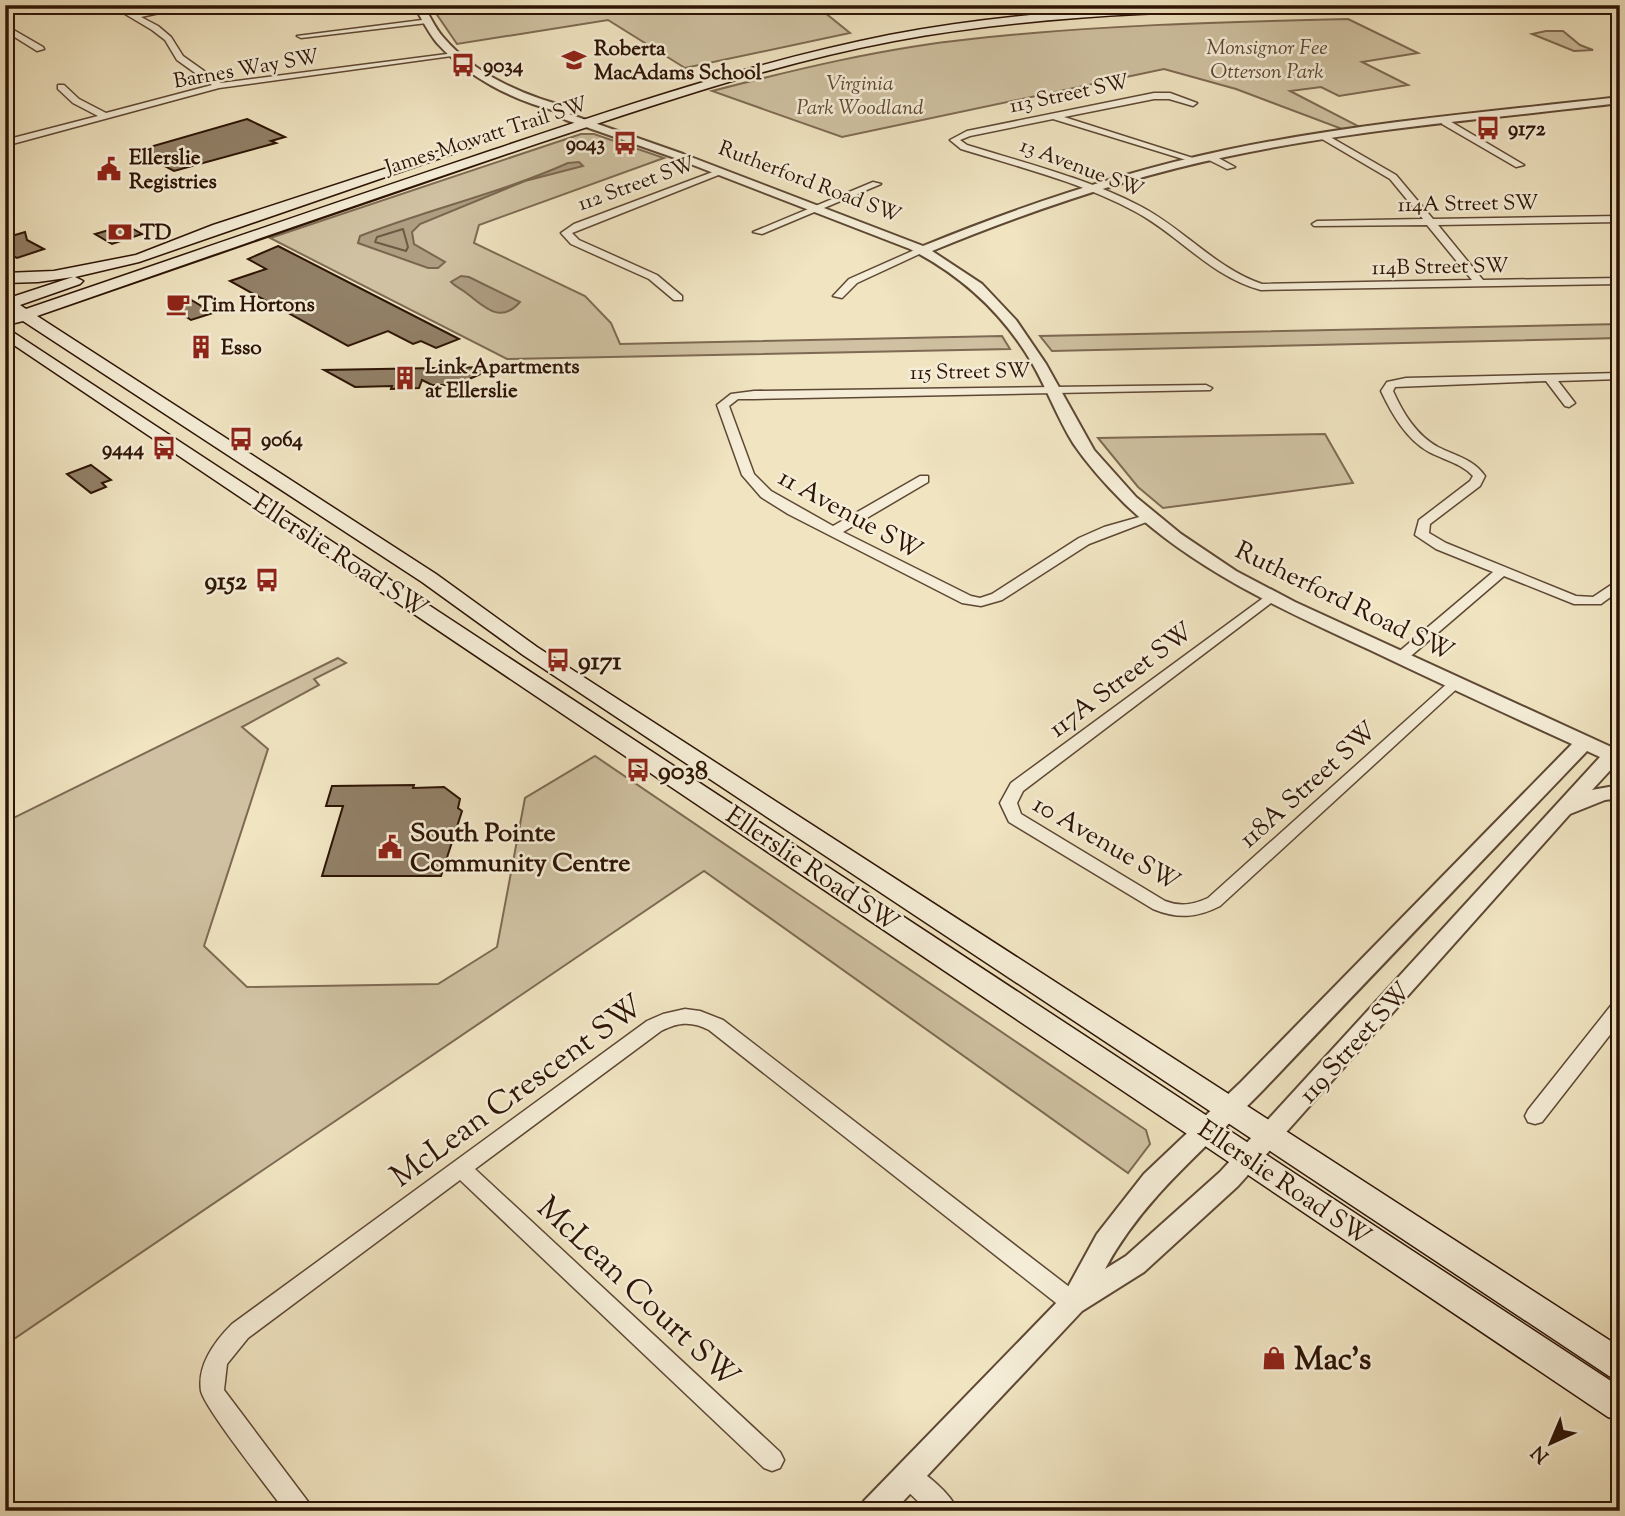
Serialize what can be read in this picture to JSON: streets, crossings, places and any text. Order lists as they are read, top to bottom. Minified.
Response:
{"streets":{"main road":["James Mowatt Trail SW","Ellerslie Road SW"],"street":["Barnes Way SW","113 Street SW","13 Avenue SW","Rutherford Road SW","112 Street SW","114A Street SW","114B Street SW","115 Street SW","11 Avenue SW","117A Street SW","118A Street SW","10 Avenue SW","119 Street SW","McLean Crescent SW","McLean Court SW"]},"crossings":[["Barnes Way SW","Rutherford Road SW"],["113 Street SW","13 Avenue SW"],["James Mowatt Trail SW","Rutherford Road SW"],["James Mowatt Trail SW","Ellerslie Road SW"],["13 Avenue SW","Rutherford Road SW"],["13 Avenue SW","114B Street SW"],["Rutherford Road SW","112 Street SW"],["Rutherford Road SW","115 Street SW"],["Rutherford Road SW","11 Avenue SW"],["Rutherford Road SW","117A Street SW"],["Rutherford Road SW","118A Street SW"],["Rutherford Road SW","119 Street SW"],["115 Street SW","11 Avenue SW"],["Ellerslie Road SW","119 Street SW"],["117A Street SW","10 Avenue SW"],["118A Street SW","10 Avenue SW"],["119 Street SW","McLean Crescent SW"],["McLean Crescent SW","McLean Court SW"]],"parks":["Monsignor Fee Otterson Park","Virginia Park Woodland"],"places":{"school or university":["Roberta MacAdams School"],"bus stop":["9034","9172","9043","9064","9444","9152","9171","9038"],"public building":["Ellerslie Registries","South Pointe Community Centre"],"bank":["TD"],"cafe":["Tim Hortons"],"building":["Esso","Link Apartments at Ellerslie"],"shop":["Mac's"]},"north":"bottom left"}
